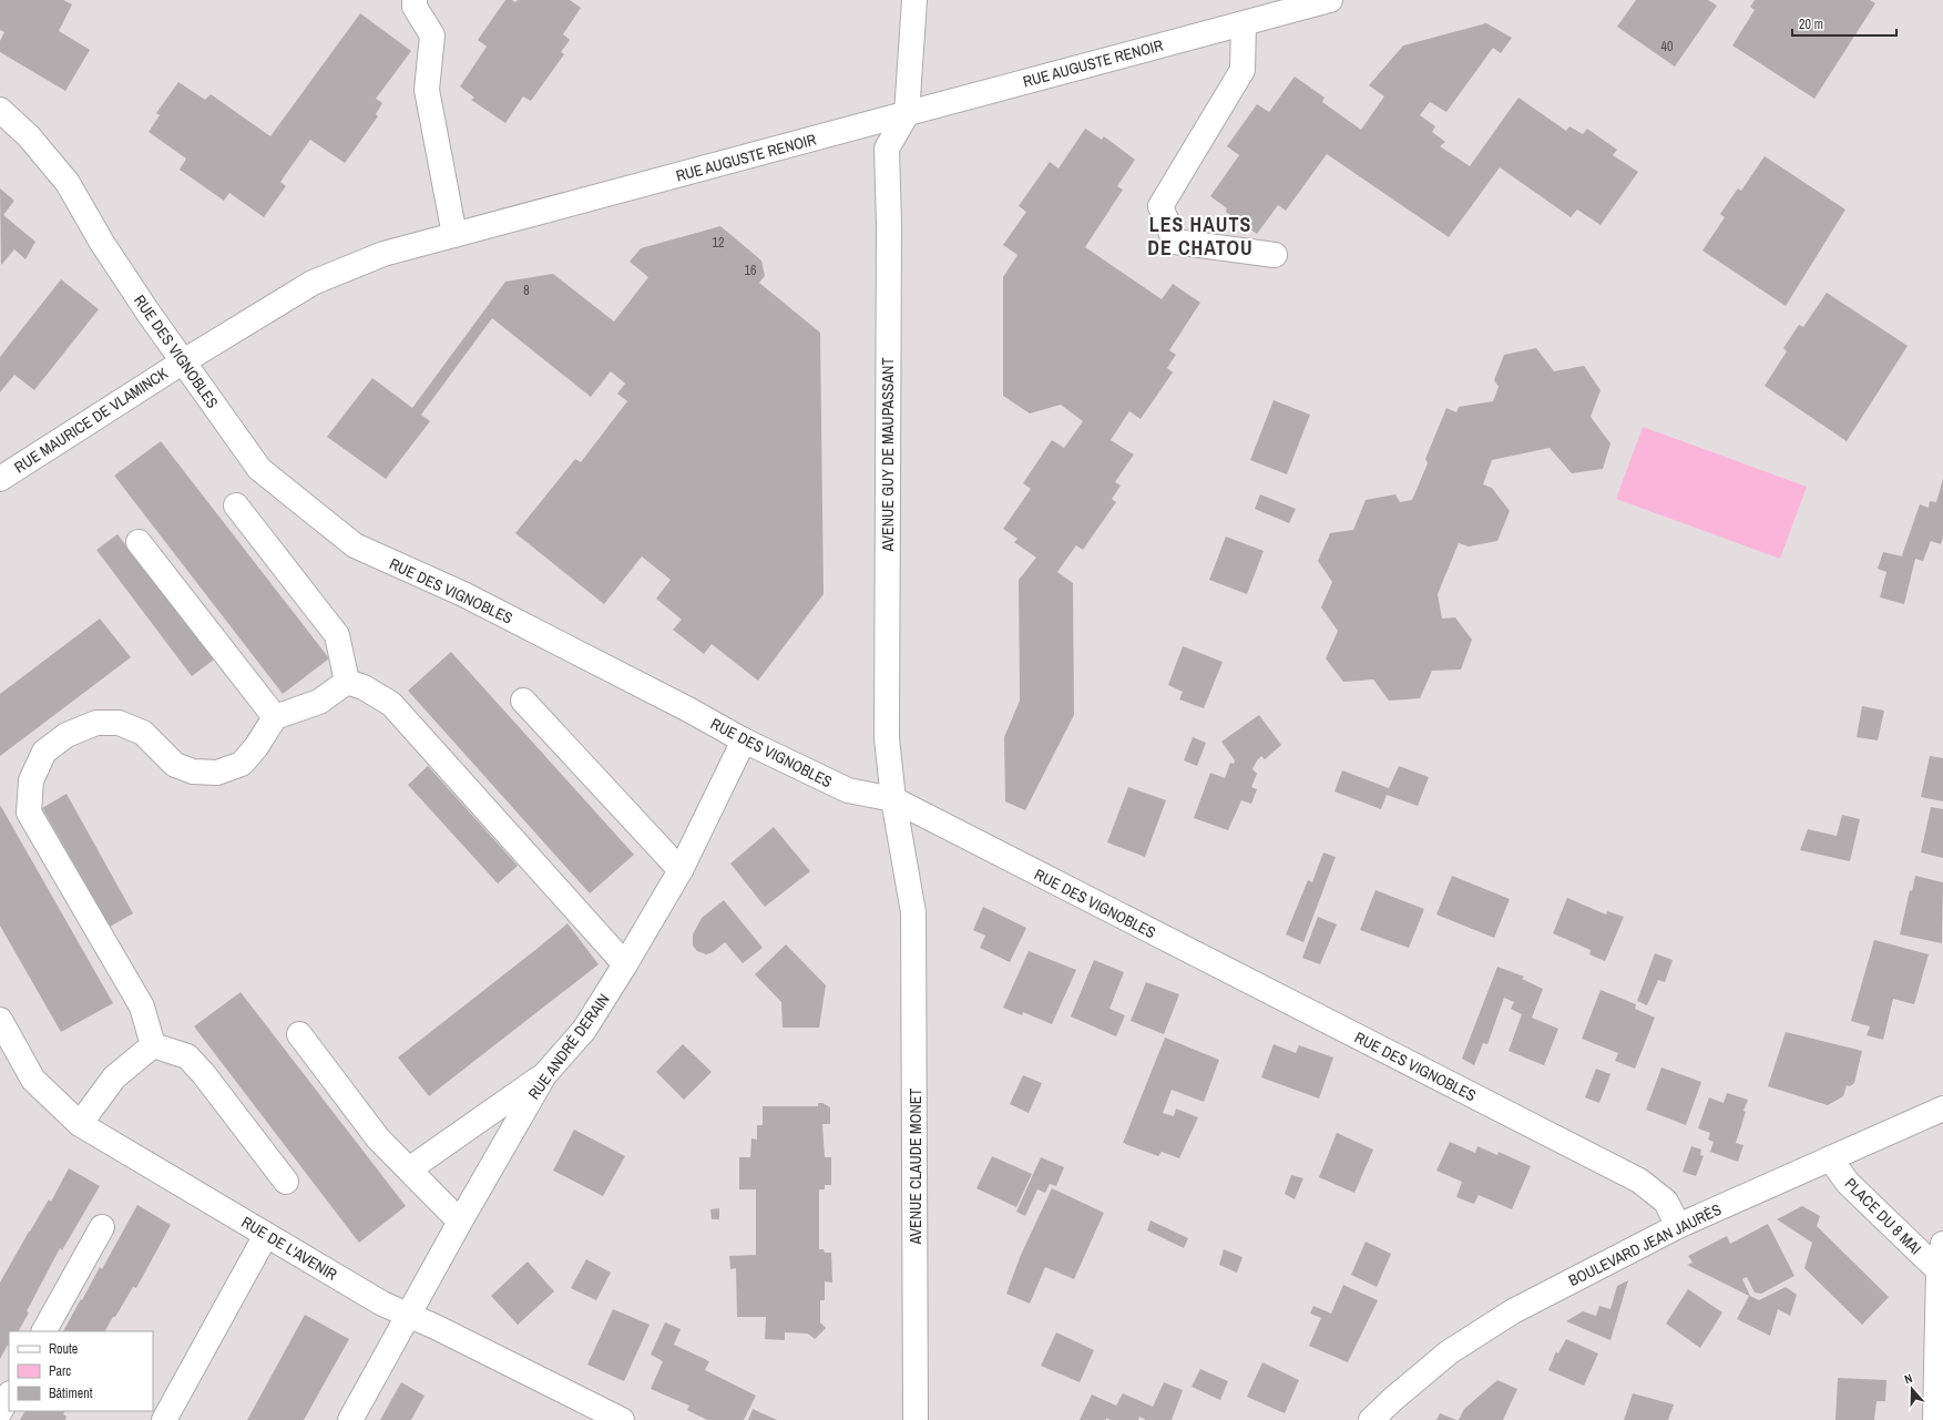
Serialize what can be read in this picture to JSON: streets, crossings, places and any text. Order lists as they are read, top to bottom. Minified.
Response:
{"streets":{"street":["RUE AUGUSTE RENOIR","RUE DES VIGNOBLES","RUE MAURICE DE VLAMINCK","AVENUE GUY DE MAUPASSANT","RUE ANDRÉ DERAIN","AVENUE CLAUDE MONET","PLACE DU 8 MAI","BOULEVARD JEAN JAURÈS","RUE DE L'AVENIR"]},"crossings":[["RUE AUGUSTE RENOIR","RUE DES VIGNOBLES"],["RUE AUGUSTE RENOIR","RUE MAURICE DE VLAMINCK"],["RUE AUGUSTE RENOIR","AVENUE GUY DE MAUPASSANT"],["RUE DES VIGNOBLES","RUE MAURICE DE VLAMINCK"],["RUE DES VIGNOBLES","AVENUE GUY DE MAUPASSANT"],["RUE DES VIGNOBLES","RUE ANDRÉ DERAIN"],["RUE DES VIGNOBLES","BOULEVARD JEAN JAURÈS"],["AVENUE GUY DE MAUPASSANT","AVENUE CLAUDE MONET"],["RUE ANDRÉ DERAIN","RUE DE L'AVENIR"],["PLACE DU 8 MAI","BOULEVARD JEAN JAURÈS"]],"districts":["LES HAUTS DE CHATOU"],"house_numbers":["40","12","16","8"],"legend":["Route","Parc","Bâtiment"],"scale_bar":"20 m","north":"top"}
